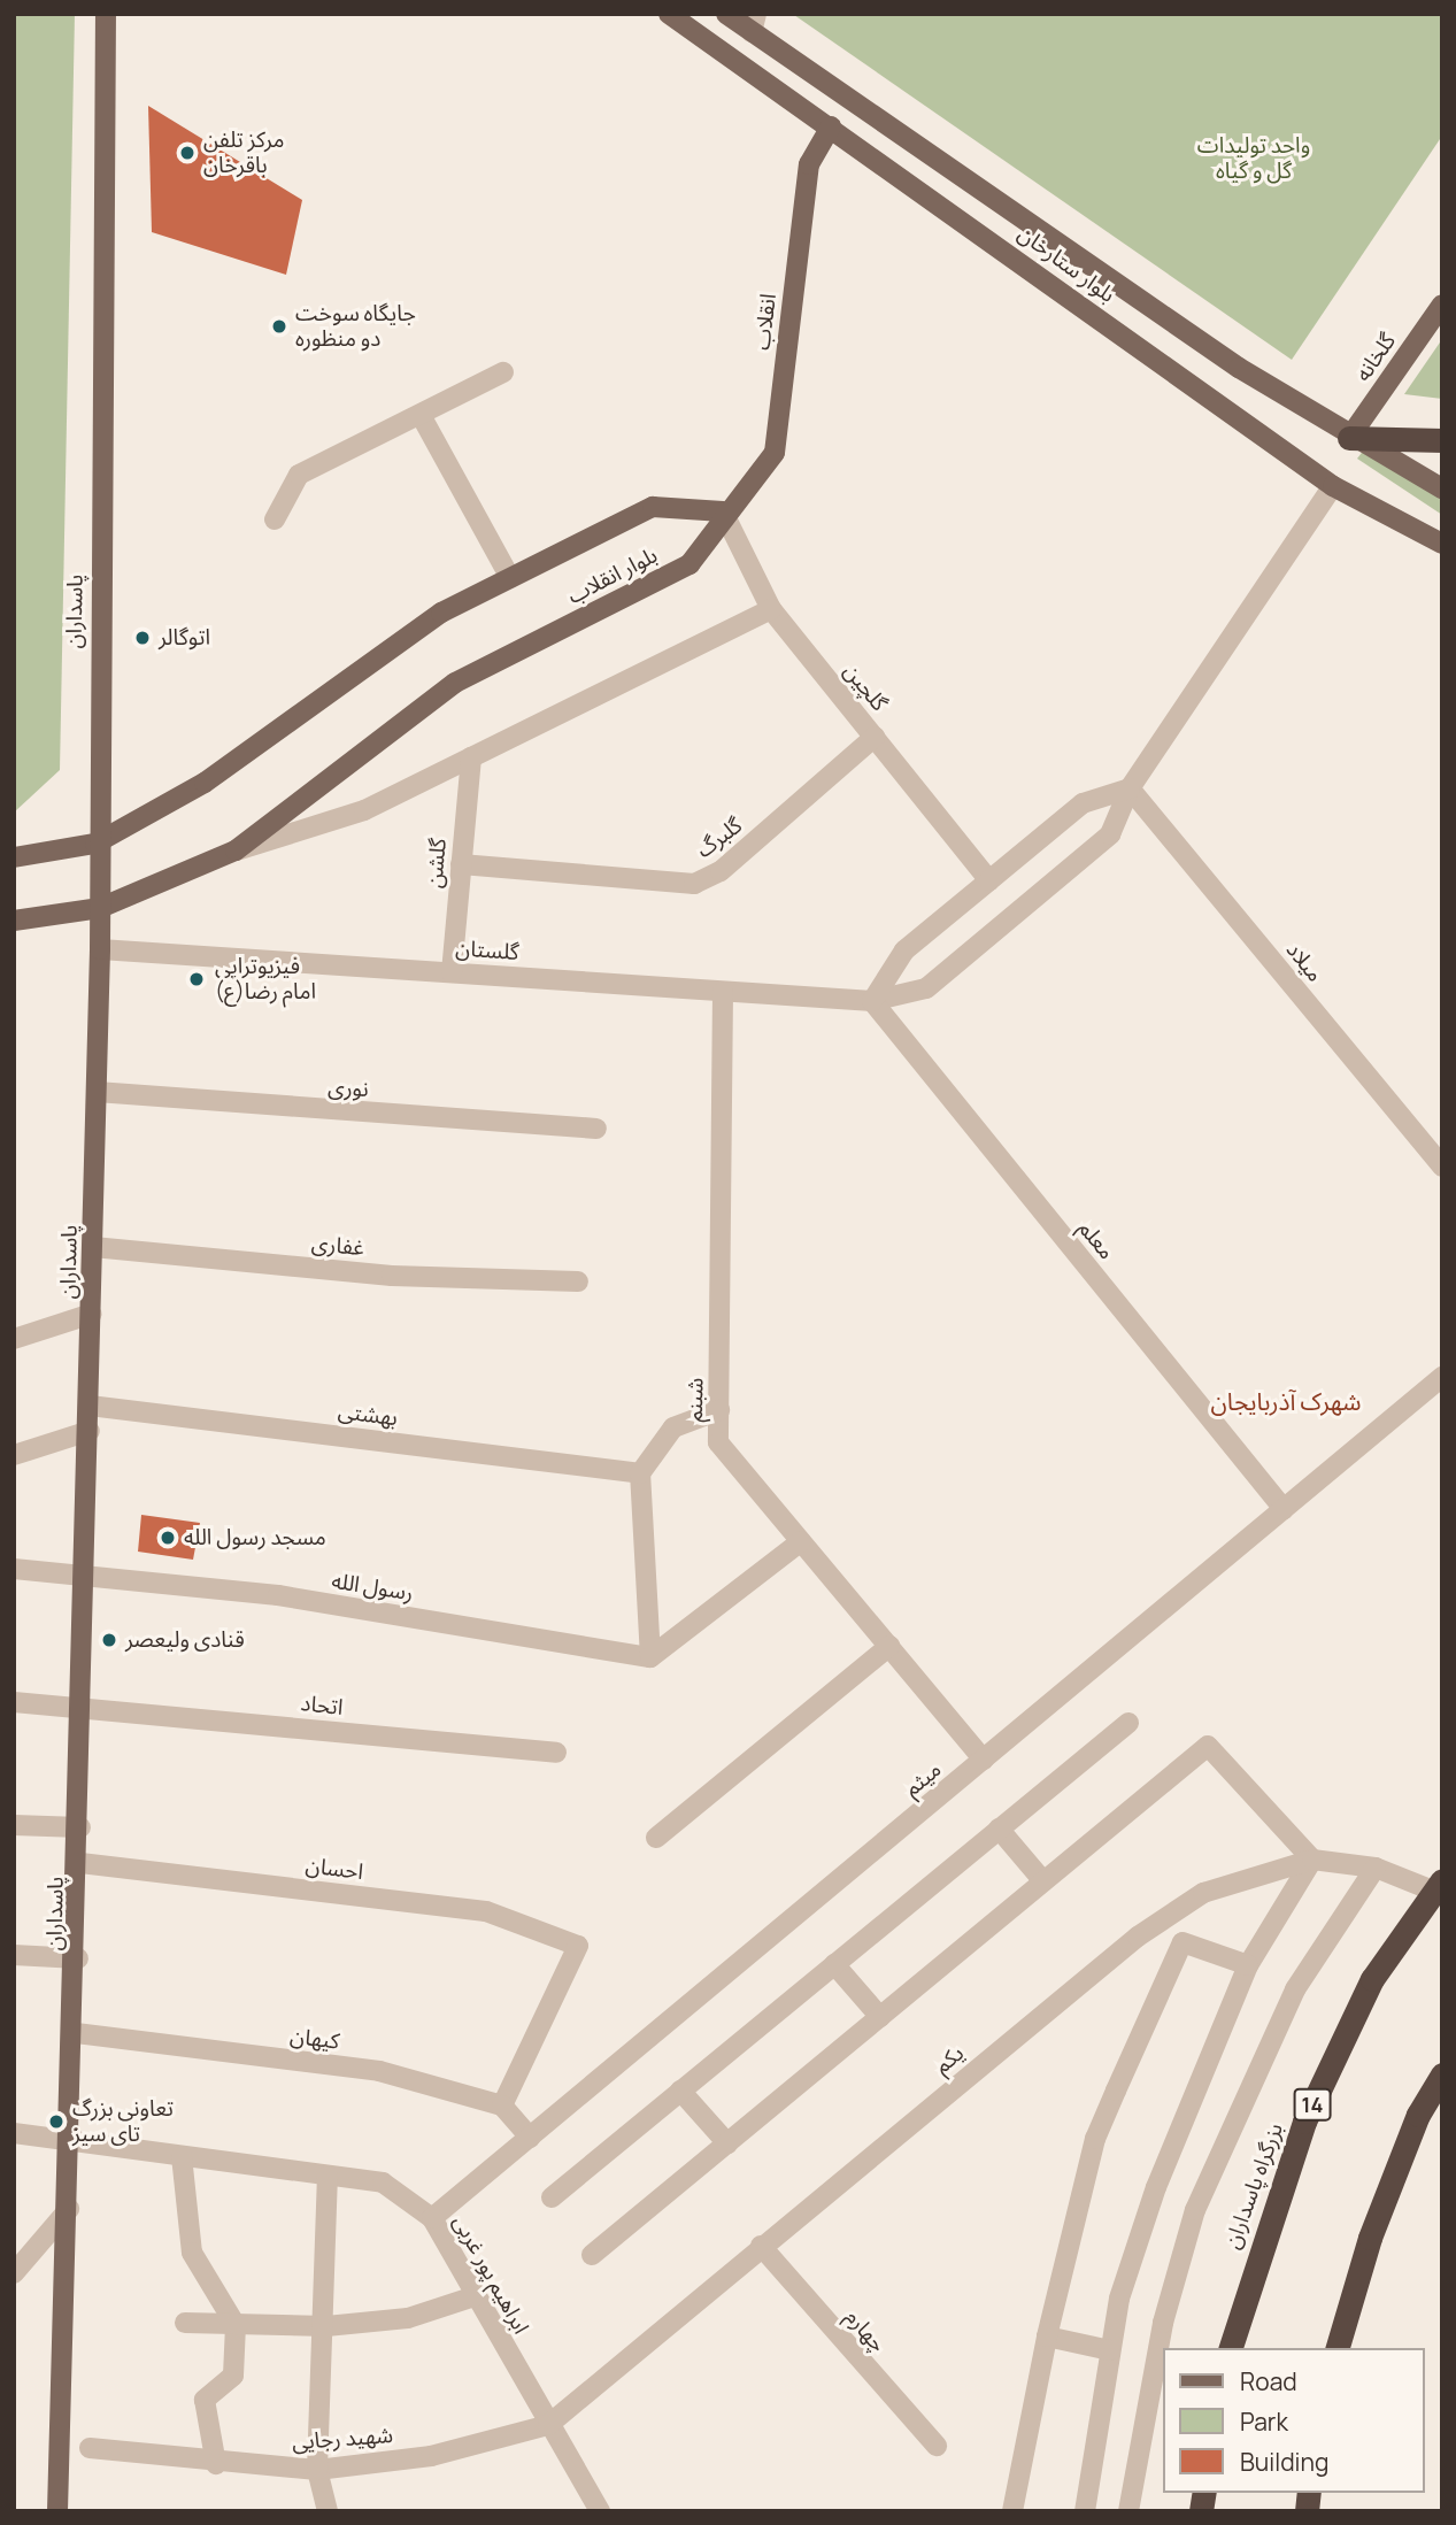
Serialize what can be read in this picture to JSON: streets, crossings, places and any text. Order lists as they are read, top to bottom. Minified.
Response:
{"streets":{"highway":["14","بزرگراه پاسداران"],"main road":["بلوار ستارخان","انقلاب","گلخانه","بلوار انقلاب","پاسداران"],"street":["گلچین","گلبرگ","گلشن","گلستان","میلاد","نوری","معلم","غفاری","شبنم","بهشتی","رسول الله","اتحاد","میثم","احسان","کیهان","یکم","ابراهیم پور غربی","چهارم","شهید رجایی"]},"crossings":[["بلوار ستارخان","انقلاب"],["بلوار ستارخان","گلخانه"],["بلوار ستارخان","گلستان"],["انقلاب","بلوار انقلاب"],["انقلاب","گلچین"],["بلوار انقلاب","پاسداران"],["بلوار انقلاب","گلچین"],["پاسداران","گلستان"],["پاسداران","نوری"],["پاسداران","غفاری"],["پاسداران","بهشتی"],["پاسداران","رسول الله"],["پاسداران","اتحاد"],["پاسداران","احسان"],["پاسداران","کیهان"],["پاسداران","ابراهیم پور غربی"],["گلچین","گلبرگ"],["گلبرگ","گلشن"],["گلشن","گلستان"],["گلستان","میلاد"],["گلستان","معلم"],["گلستان","شبنم"],["معلم","میثم"],["شبنم","میثم"],["میثم","ابراهیم پور غربی"],["احسان","کیهان"],["یکم","بزرگراه پاسداران"],["یکم","ابراهیم پور غربی"],["یکم","چهارم"],["یکم","شهید رجایی"],["ابراهیم پور غربی","شهید رجایی"]],"districts":["شهرک آذربایجان"],"parks":["واحد تولیدات گل و گیاه"],"places":["مرکز تلفن باقرخان","جایگاه سوخت دو منظوره","اتوگالر","فیزیوتراپی امام رضا(ع)","مسجد رسول الله","قنادی ولیعصر","تعاونی بزرگ تای سیز"],"legend":["Road","Park","Building"]}
